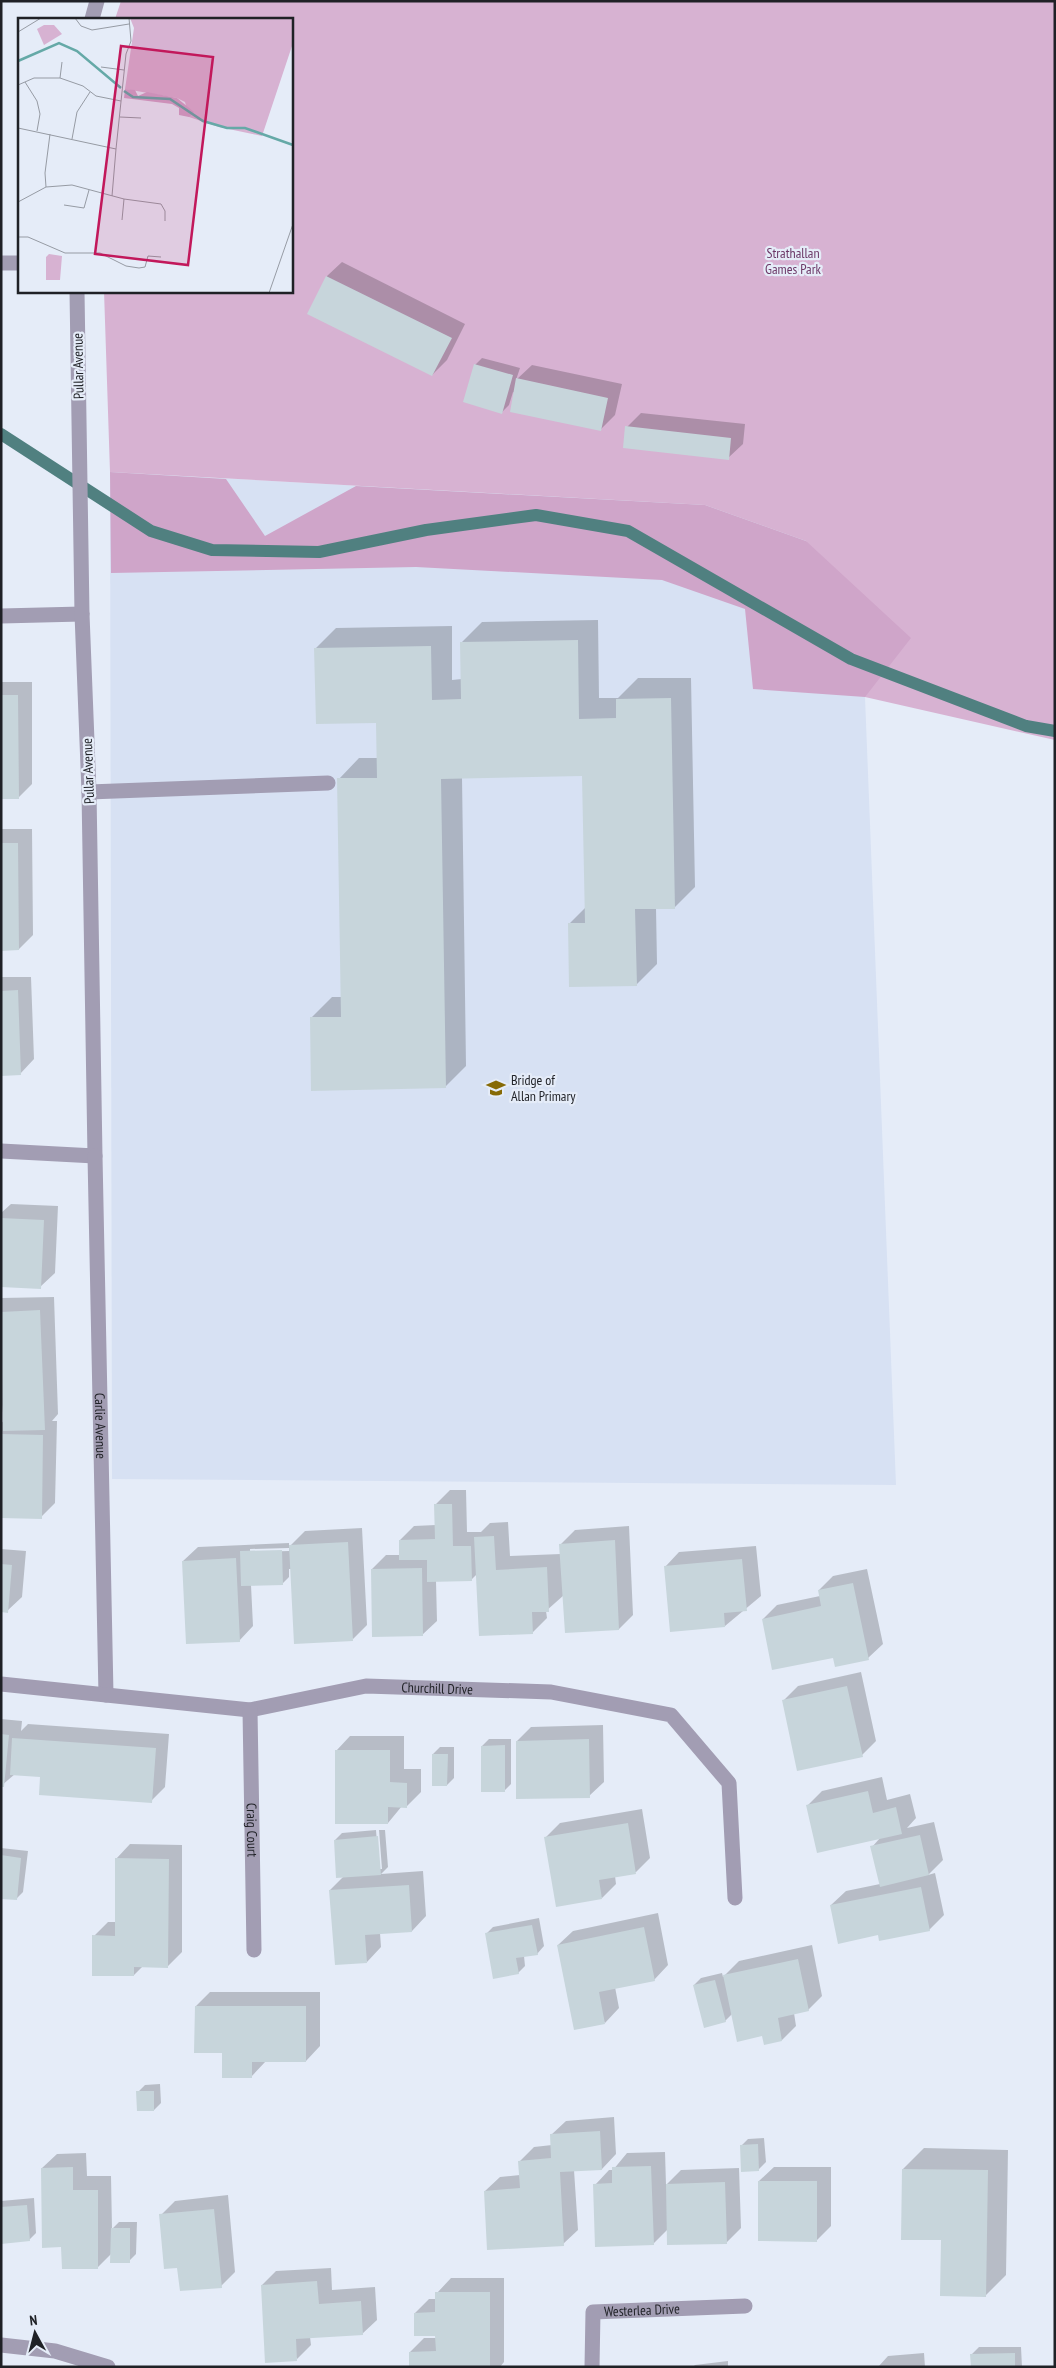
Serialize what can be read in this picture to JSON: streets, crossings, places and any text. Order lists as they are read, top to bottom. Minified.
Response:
{"streets":{"street":["Pullar Avenue","Carlie Avenue","Churchill Drive","Craig Court","Westerlea Drive"]},"crossings":[["Pullar Avenue","Carlie Avenue"],["Carlie Avenue","Churchill Drive"],["Churchill Drive","Craig Court"]],"parks":["Strathallan Games Park"],"places":{"school or university":["Bridge of Allan Primary"]},"north":"top"}
